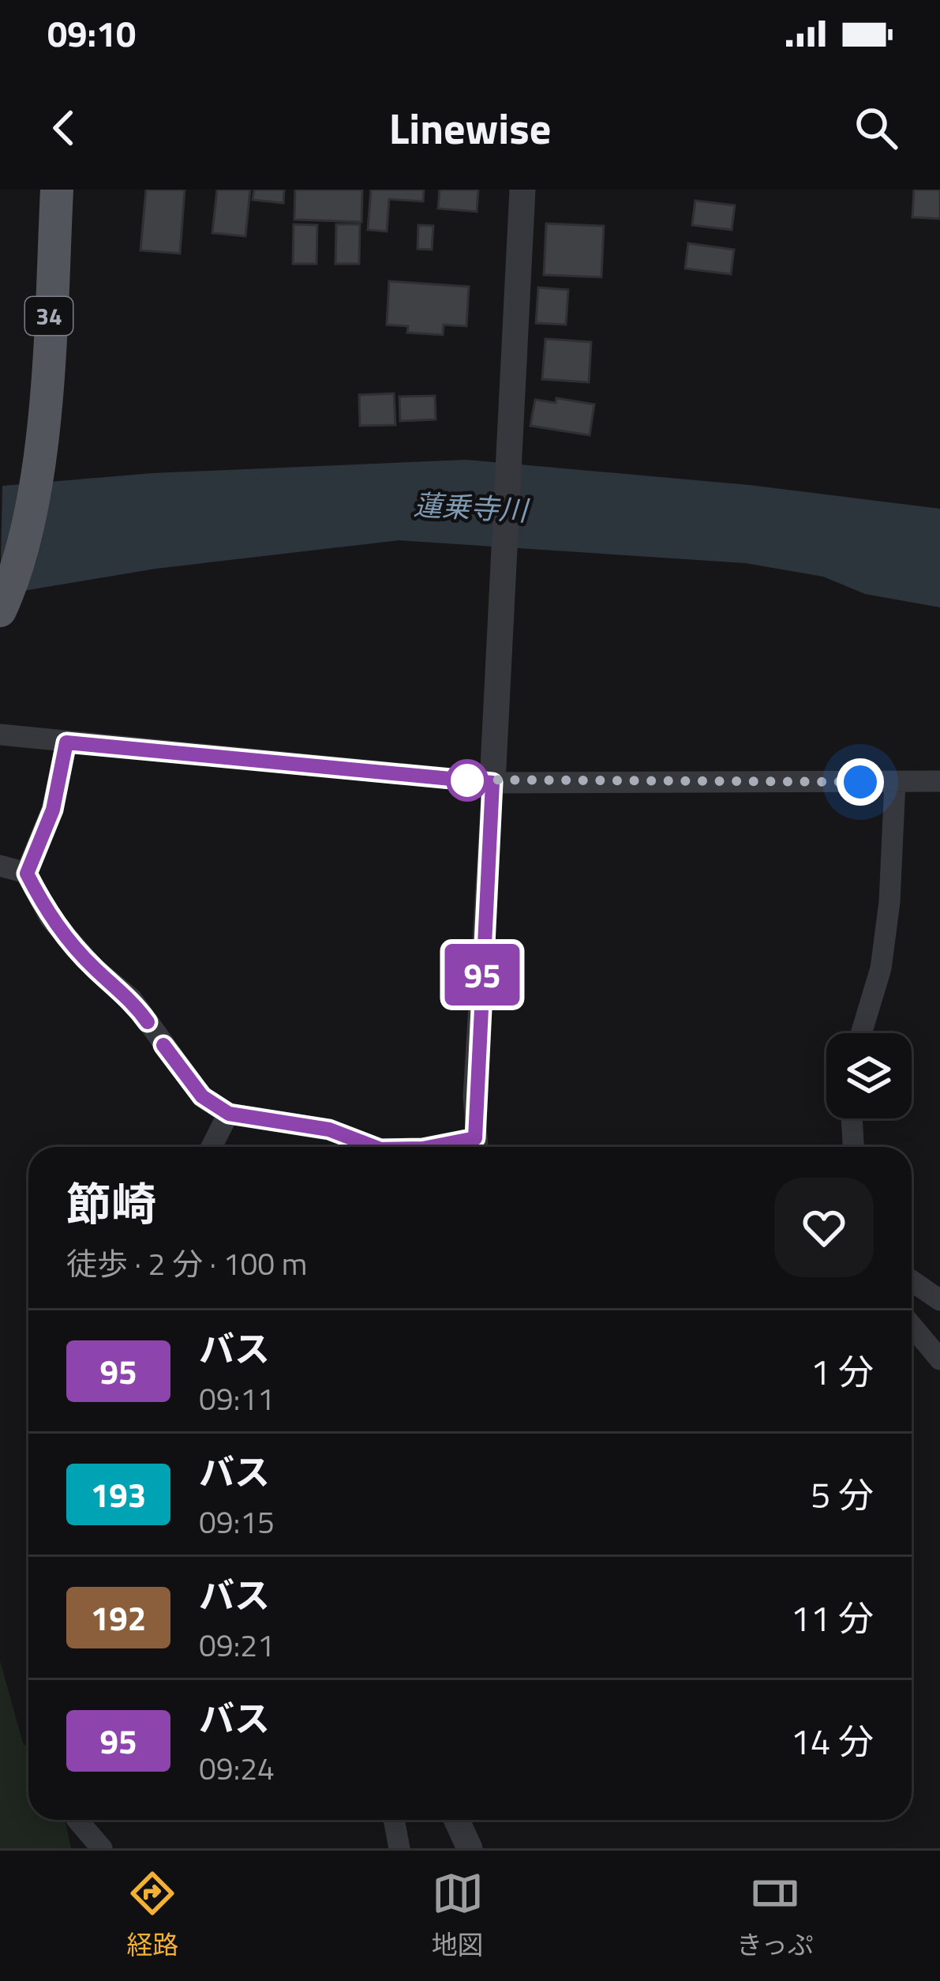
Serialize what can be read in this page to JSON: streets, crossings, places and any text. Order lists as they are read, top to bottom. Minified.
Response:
{"streets":{"main road":["34"]},"water":["蓮乗寺川"],"lines":["bus line 95"],"page":{"status":"09:10","header":"Linewise","on_map":"95","heading":["節崎","徒歩 · 2 分 · 100 m"],"list":[{"mark":"95","name":"バス","note":"09:11","value":"1 分"},{"mark":"193","name":"バス","note":"09:15","value":"5 分"},{"mark":"192","name":"バス","note":"09:21","value":"11 分"},{"mark":"95","name":"バス","note":"09:24","value":"14 分"}],"tabs":["経路","地図","きっぷ"]}}
